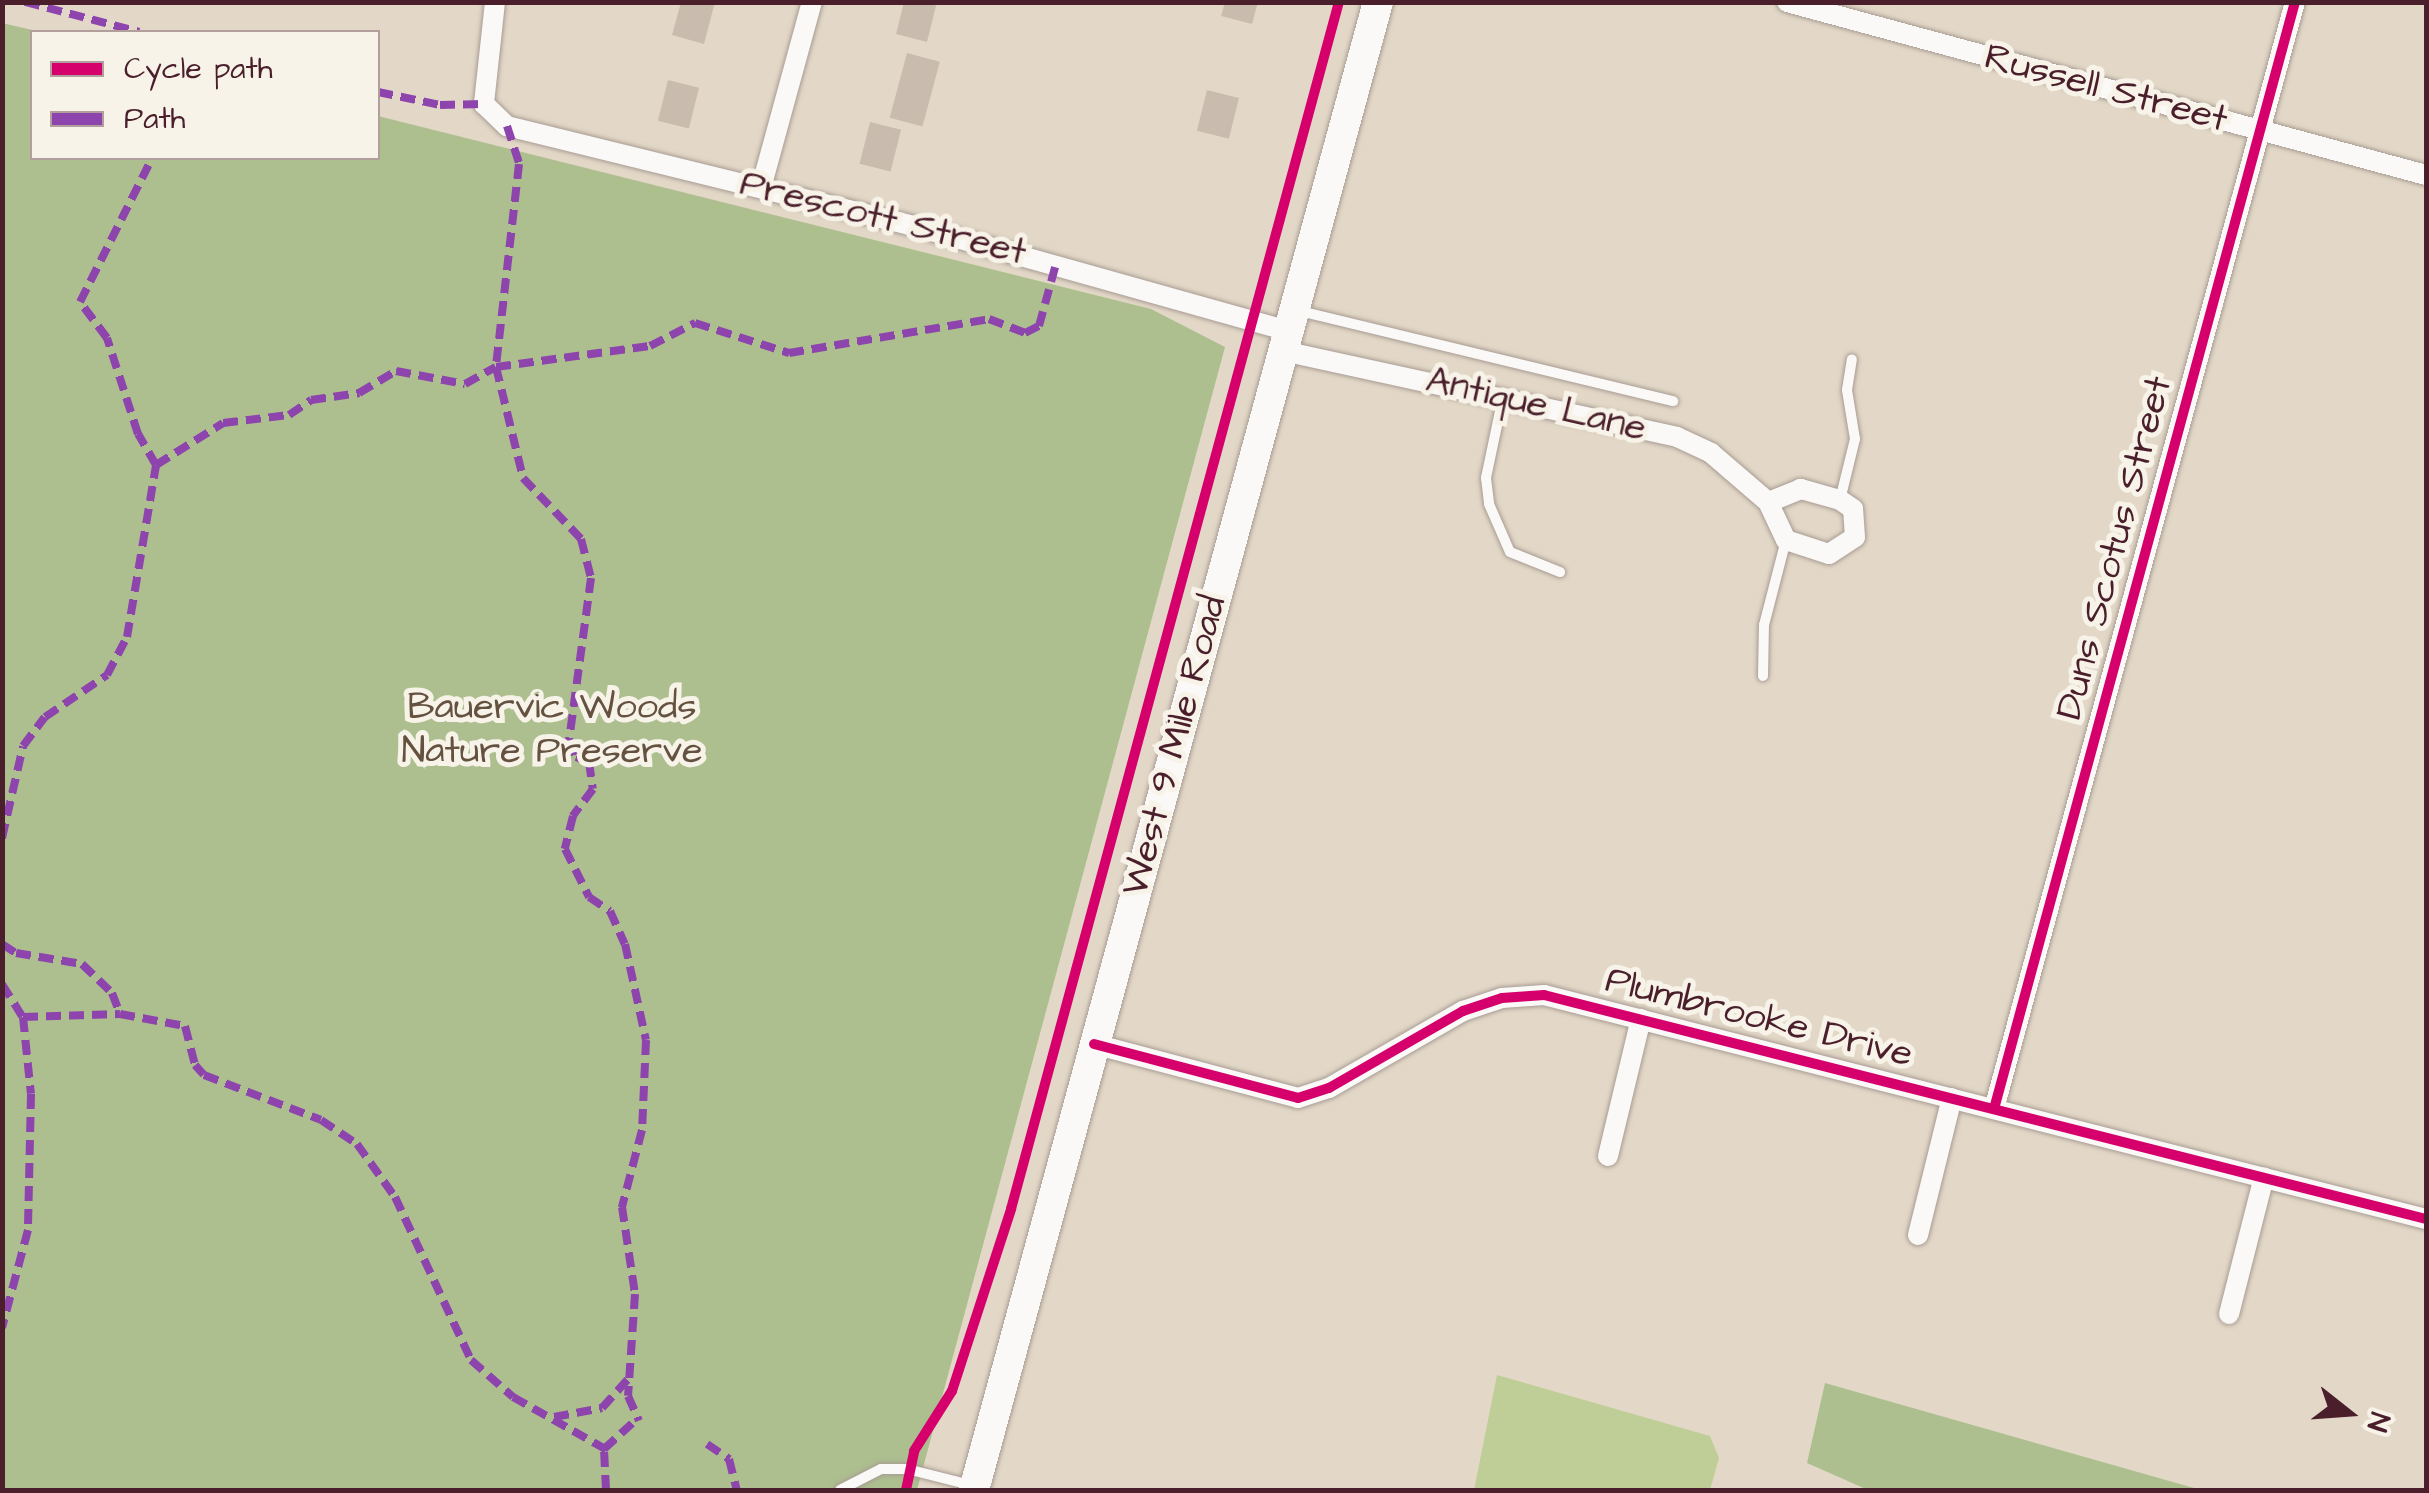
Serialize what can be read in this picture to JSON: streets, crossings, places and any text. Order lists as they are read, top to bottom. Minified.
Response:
{"streets":{"main road":["West 9 Mile Road"],"street":["Russell Street","Prescott Street","Antique Lane","Duns Scotus Street","Plumbrooke Drive"]},"crossings":[["Russell Street","Duns Scotus Street"],["Prescott Street","Antique Lane"],["Prescott Street","West 9 Mile Road"],["Antique Lane","West 9 Mile Road"],["Duns Scotus Street","Plumbrooke Drive"],["West 9 Mile Road","Plumbrooke Drive"]],"parks":["Bauervic Woods Nature Preserve"],"legend":["Cycle path","Path"],"north":"right"}
